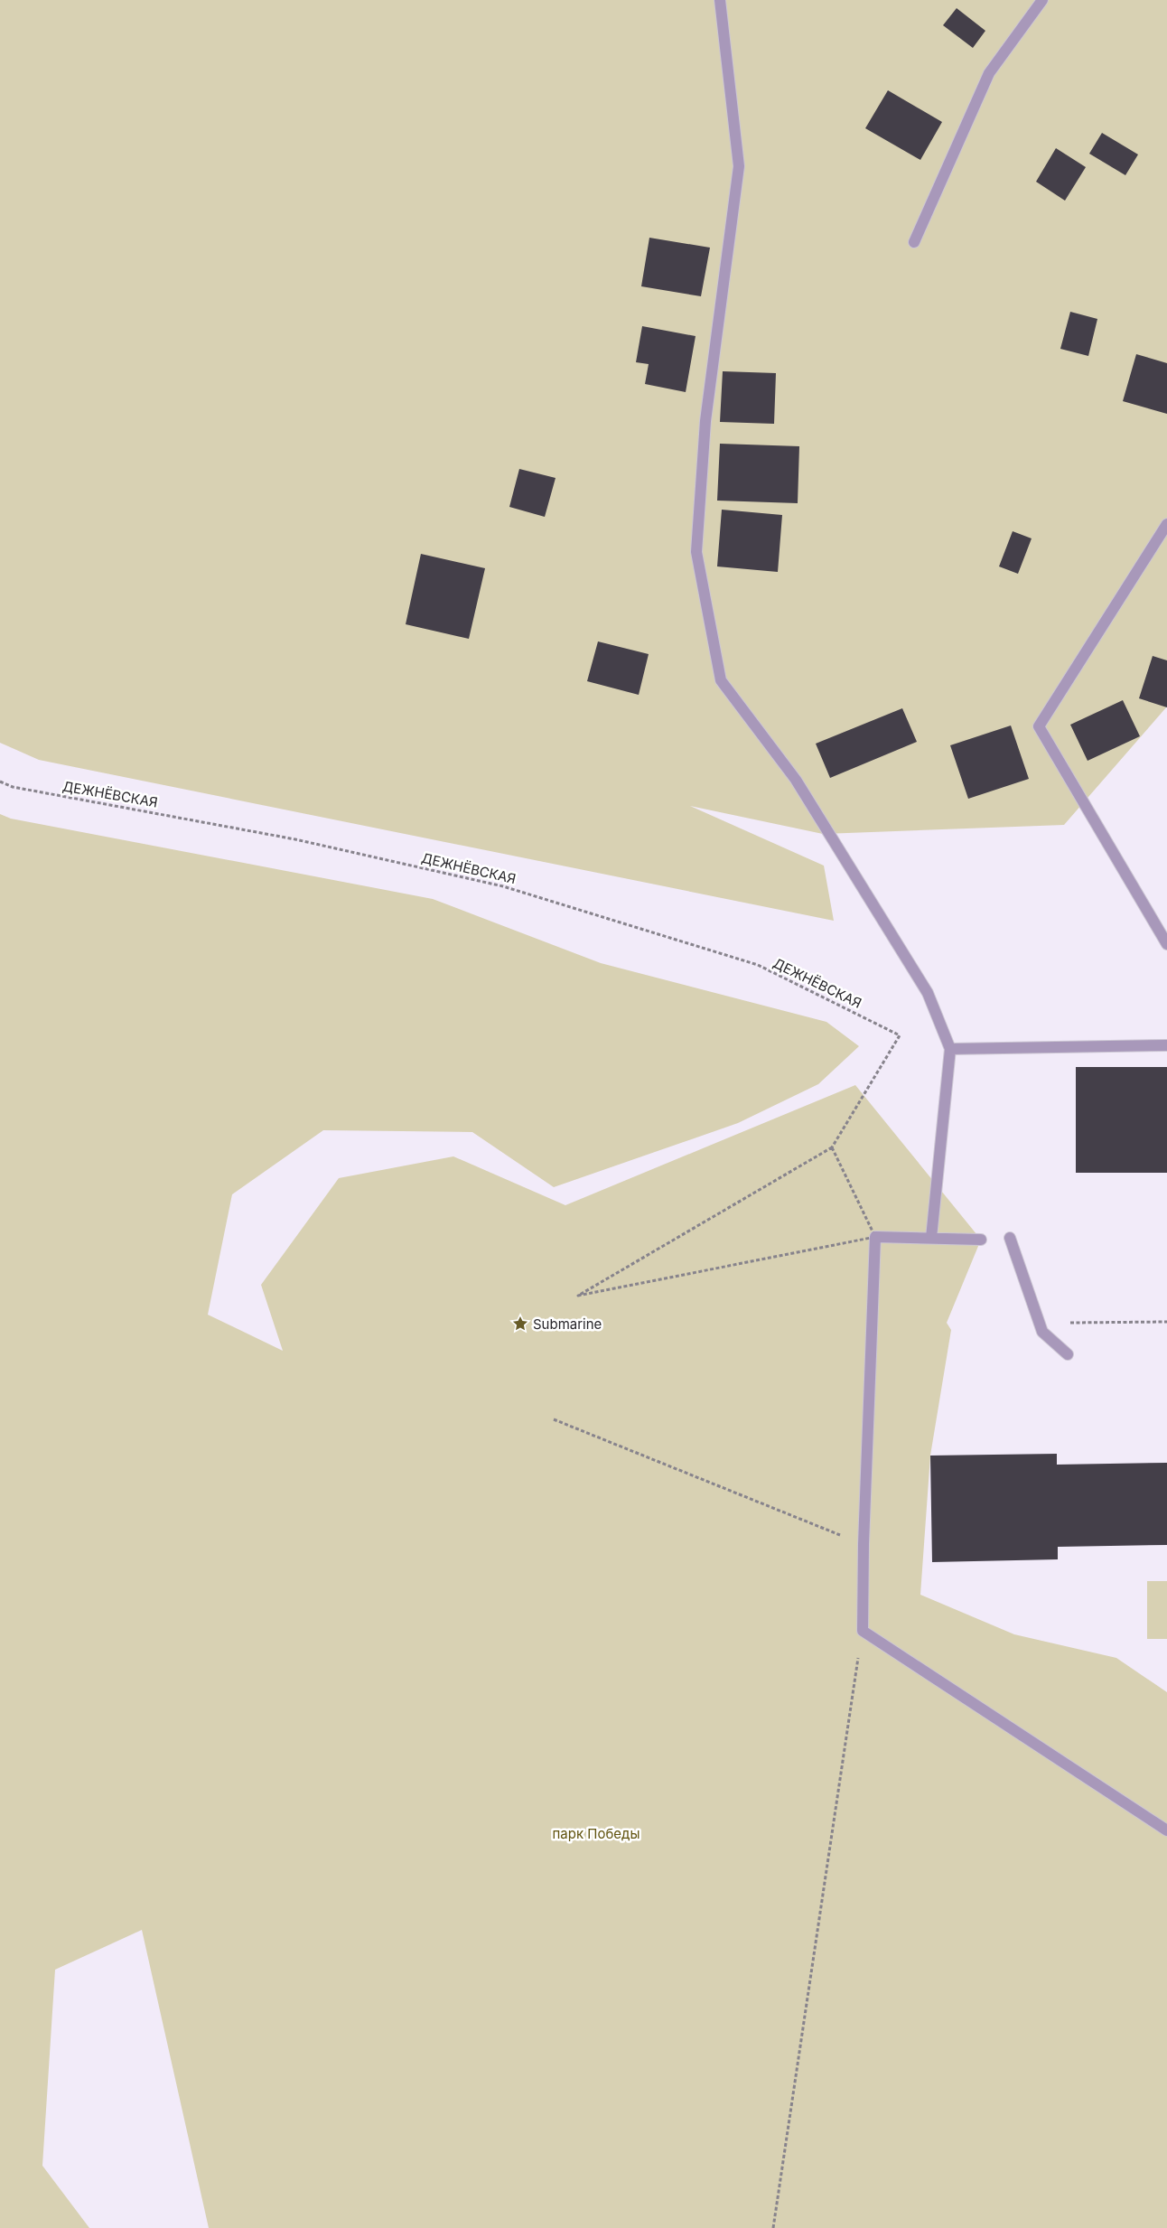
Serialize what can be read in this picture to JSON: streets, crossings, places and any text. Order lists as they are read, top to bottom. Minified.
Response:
{"streets":{"path":["ДЕЖНЁВСКАЯ"]},"parks":["парк Победы"],"places":{"place":["Submarine"]}}
